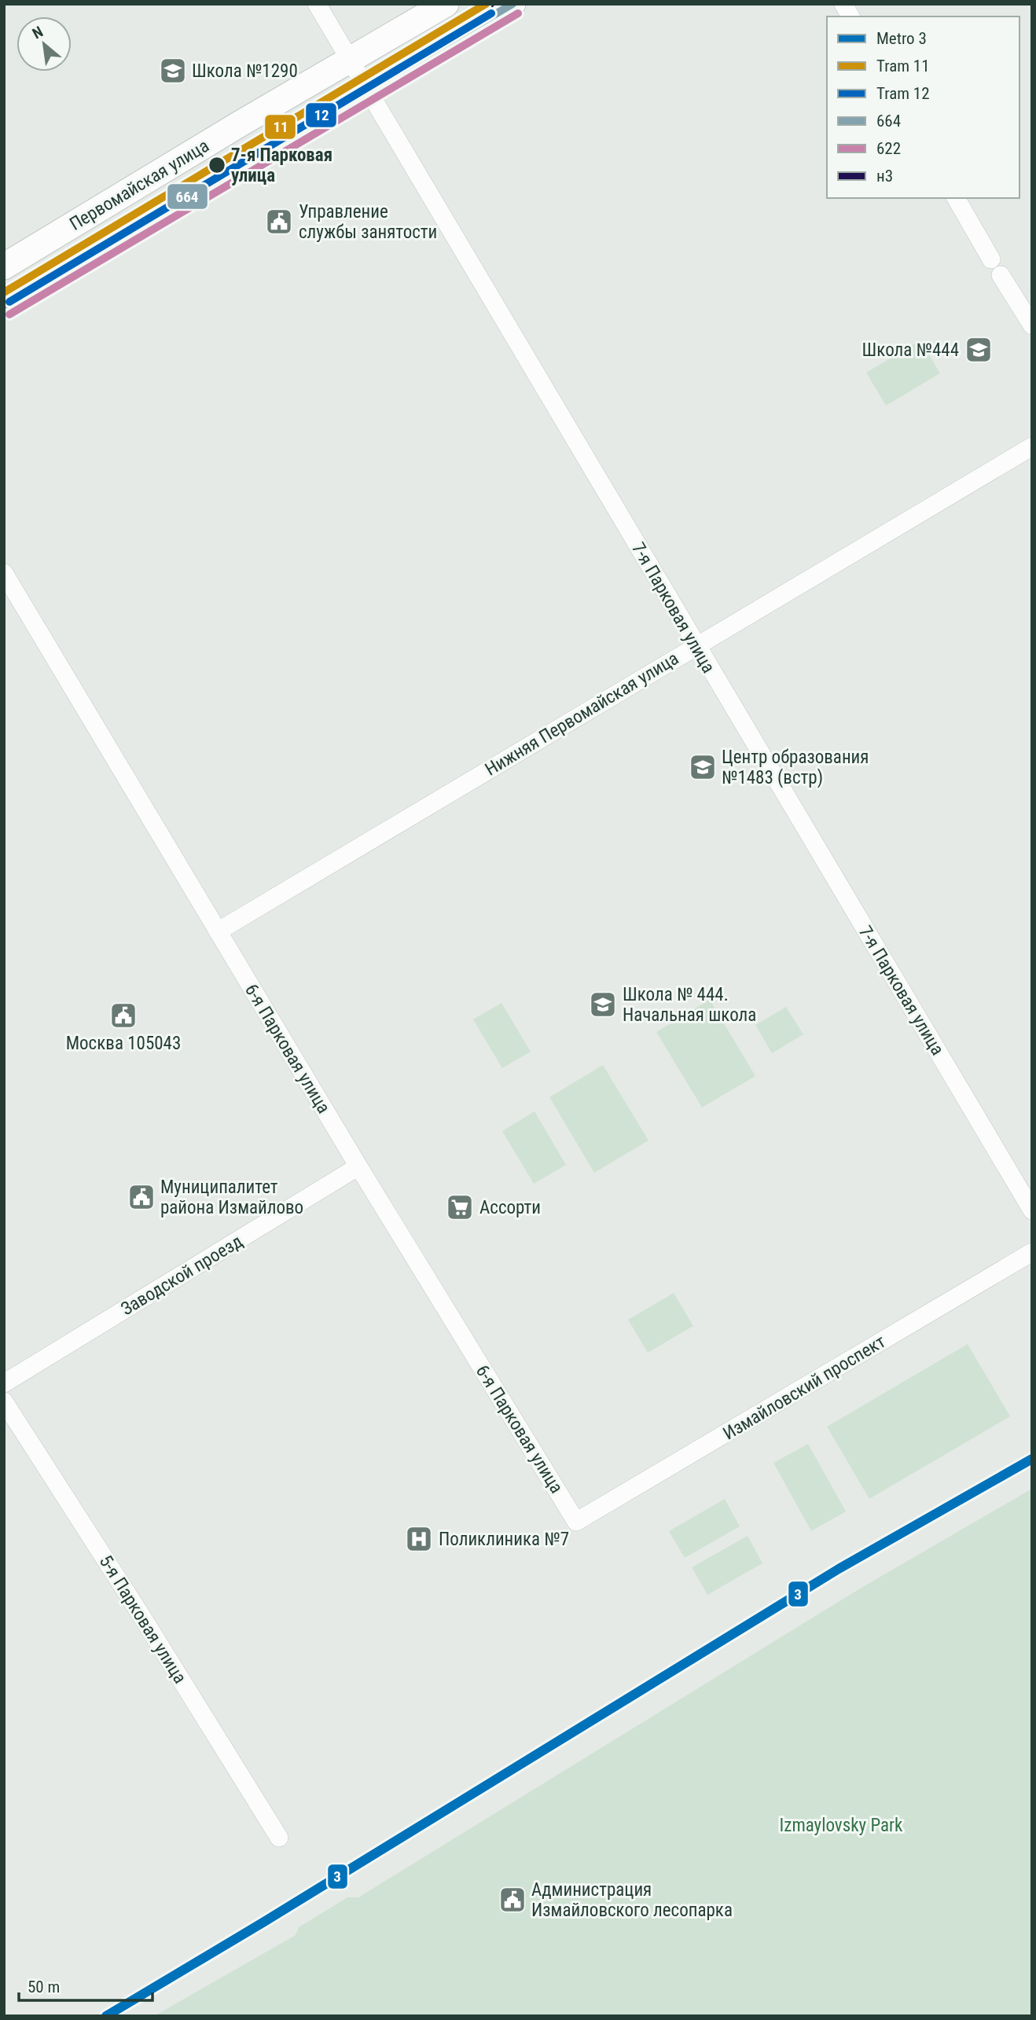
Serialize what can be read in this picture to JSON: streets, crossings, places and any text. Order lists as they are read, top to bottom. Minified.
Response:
{"streets":{"main road":["Первомайская улица"],"street":["7-я Парковая улица","Нижняя Первомайская улица","6-я Парковая улица","Заводской проезд","Измайловский проспект","5-я Парковая улица"]},"crossings":[["Первомайская улица","7-я Парковая улица"],["7-я Парковая улица","Нижняя Первомайская улица"],["Нижняя Первомайская улица","6-я Парковая улица"],["6-я Парковая улица","Заводской проезд"],["6-я Парковая улица","Измайловский проспект"]],"parks":["Izmaylovsky Park"],"places":{"school or university":["Школа №1290","Школа №444","Центр образования №1483 (встр)","Школа № 444. Начальная школа"],"other":["7-я Парковая улица"],"public building":["Управление cлужбы занятости","Москва 105043","Муниципалитет района Измайлово","Администрация Измайловского лесопарка"],"supermarket":["Ассорти"],"hospital":["Поликлиника №7"]},"lines":["tram line 11","transit line 664","transit line н3","tram line 12","transit line 622","metro line 3"],"legend":["Metro 3","Tram 11","Tram 12","664","622","н3"],"scale_bar":"50 m","north":"top left"}
